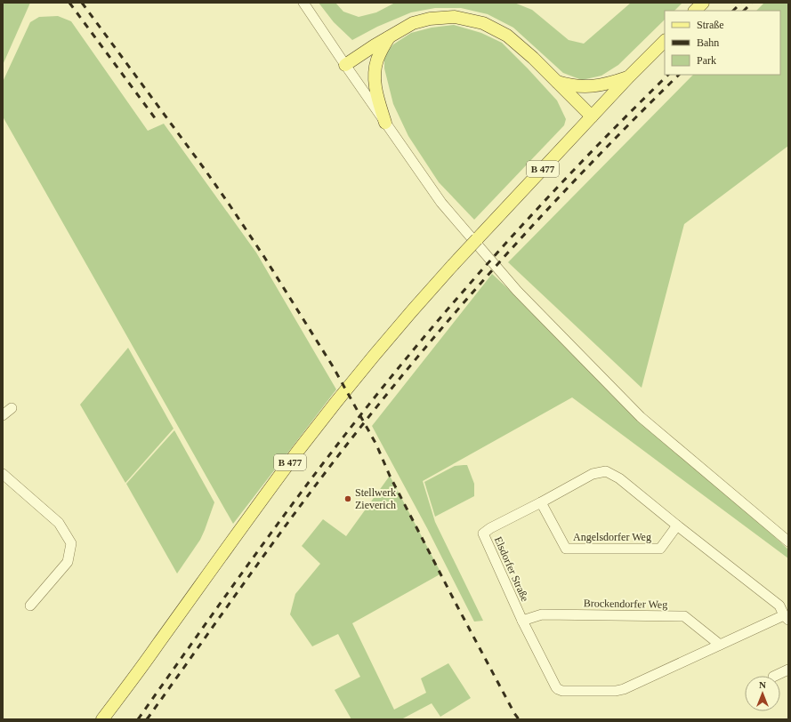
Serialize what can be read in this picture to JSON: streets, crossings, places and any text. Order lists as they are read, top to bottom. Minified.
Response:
{"streets":{"main road":["B 477"],"street":["Angelsdorfer Weg","Elsdorfer Straße","Brockendorfer Weg"]},"crossings":[["Angelsdorfer Weg","Elsdorfer Straße"],["Elsdorfer Straße","Brockendorfer Weg"]],"places":["Stellwerk Zieverich"],"legend":["Straße","Bahn","Park"],"north":"top"}
